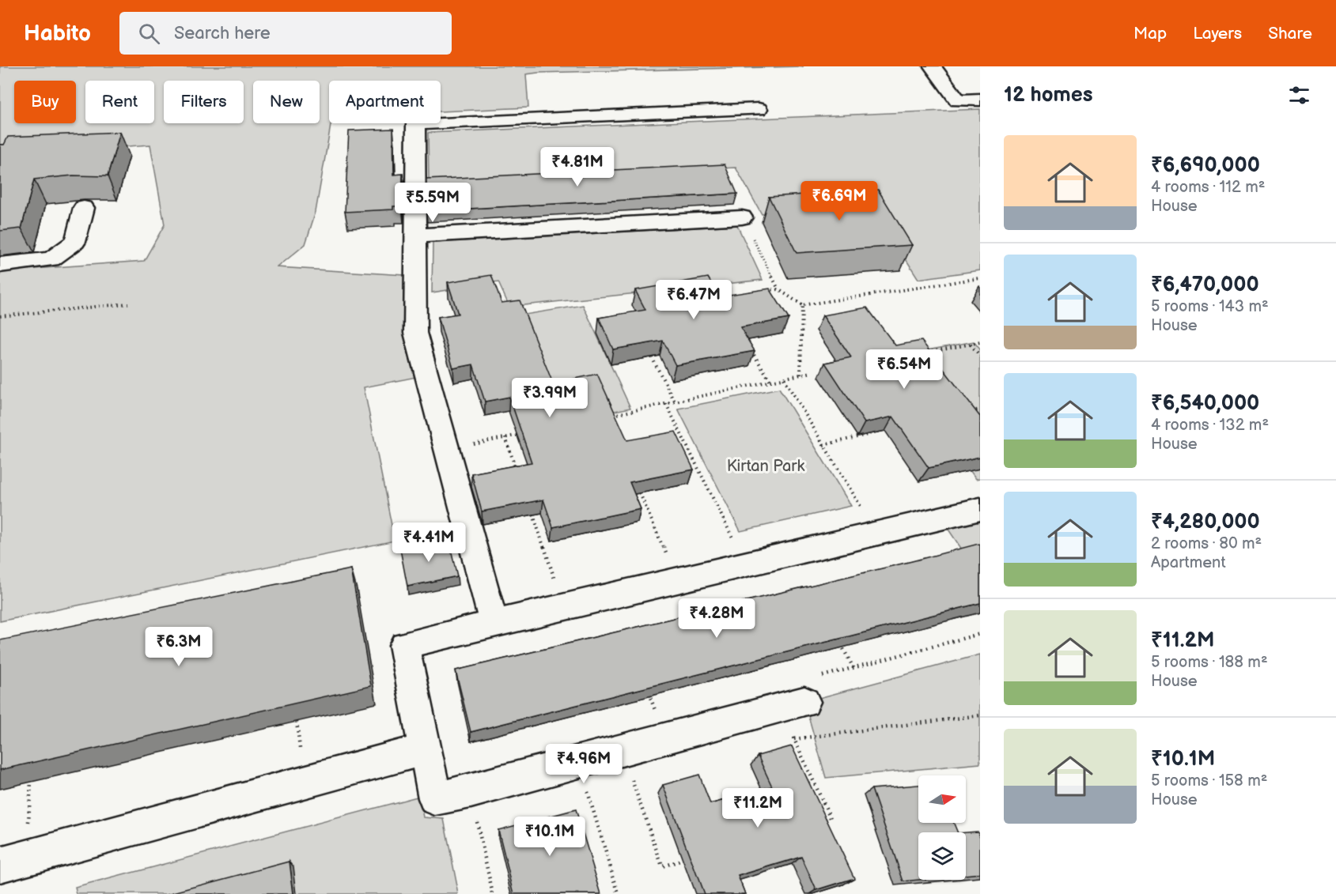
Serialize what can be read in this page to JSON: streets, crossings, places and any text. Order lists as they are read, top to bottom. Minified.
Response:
{"parks":["Kirtan Park"],"north":"right","page":{"header":"Habito","search":"Search here","nav":["Map","Layers","Share"],"heading":"12 homes","chip":["Buy","Rent","Filters","New","Apartment"],"list":[{"name":"₹6,690,000","note":"4 rooms · 112 m² · House"},{"name":"₹6,470,000","note":"5 rooms · 143 m² · House"},{"name":"₹6,540,000","note":"4 rooms · 132 m² · House"},{"name":"₹4,280,000","note":"2 rooms · 80 m² · Apartment"},{"name":"₹11.2M","note":"5 rooms · 188 m² · House"},{"name":"₹10.1M","note":"5 rooms · 158 m² · House"}],"price":["₹4.81M","₹6.69M","₹5.59M","₹6.47M","₹6.54M","₹3.99M","₹4.41M","₹4.28M","₹6.3M","₹4.96M","₹11.2M","₹10.1M"]}}
